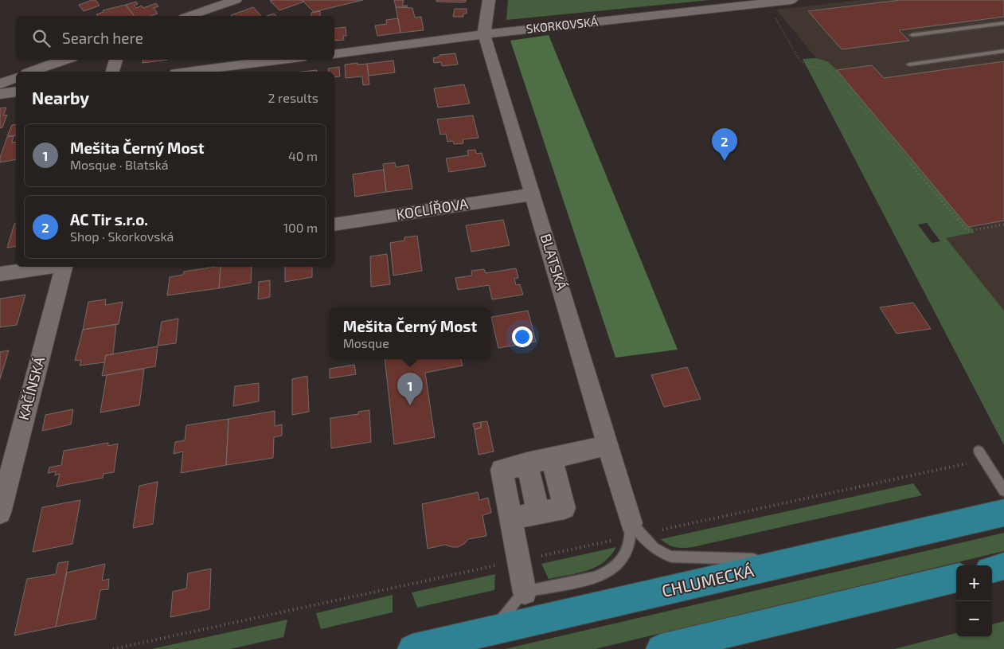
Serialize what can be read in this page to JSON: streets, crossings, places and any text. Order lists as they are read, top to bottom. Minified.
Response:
{"streets":{"main road":["CHLUMECKÁ"],"street":["SKORKOVSKÁ","KOCLÍŘOVA","BLATSKÁ","KAČÍNSKÁ"]},"crossings":[["SKORKOVSKÁ","BLATSKÁ"],["KOCLÍŘOVA","BLATSKÁ"]],"page":{"search":"Search here","heading":["Nearby","2 results"],"list":[{"mark":"1","name":"Mešita Černý Most","note":"Mosque · Blatská","value":"40 m"},{"mark":"2","name":"AC Tir s.r.o.","note":"Shop · Skorkovská","value":"100 m"}],"pins":["2","1"],"popup":["Mešita Černý Most","Mosque"],"map_buttons":["+","−"]}}
